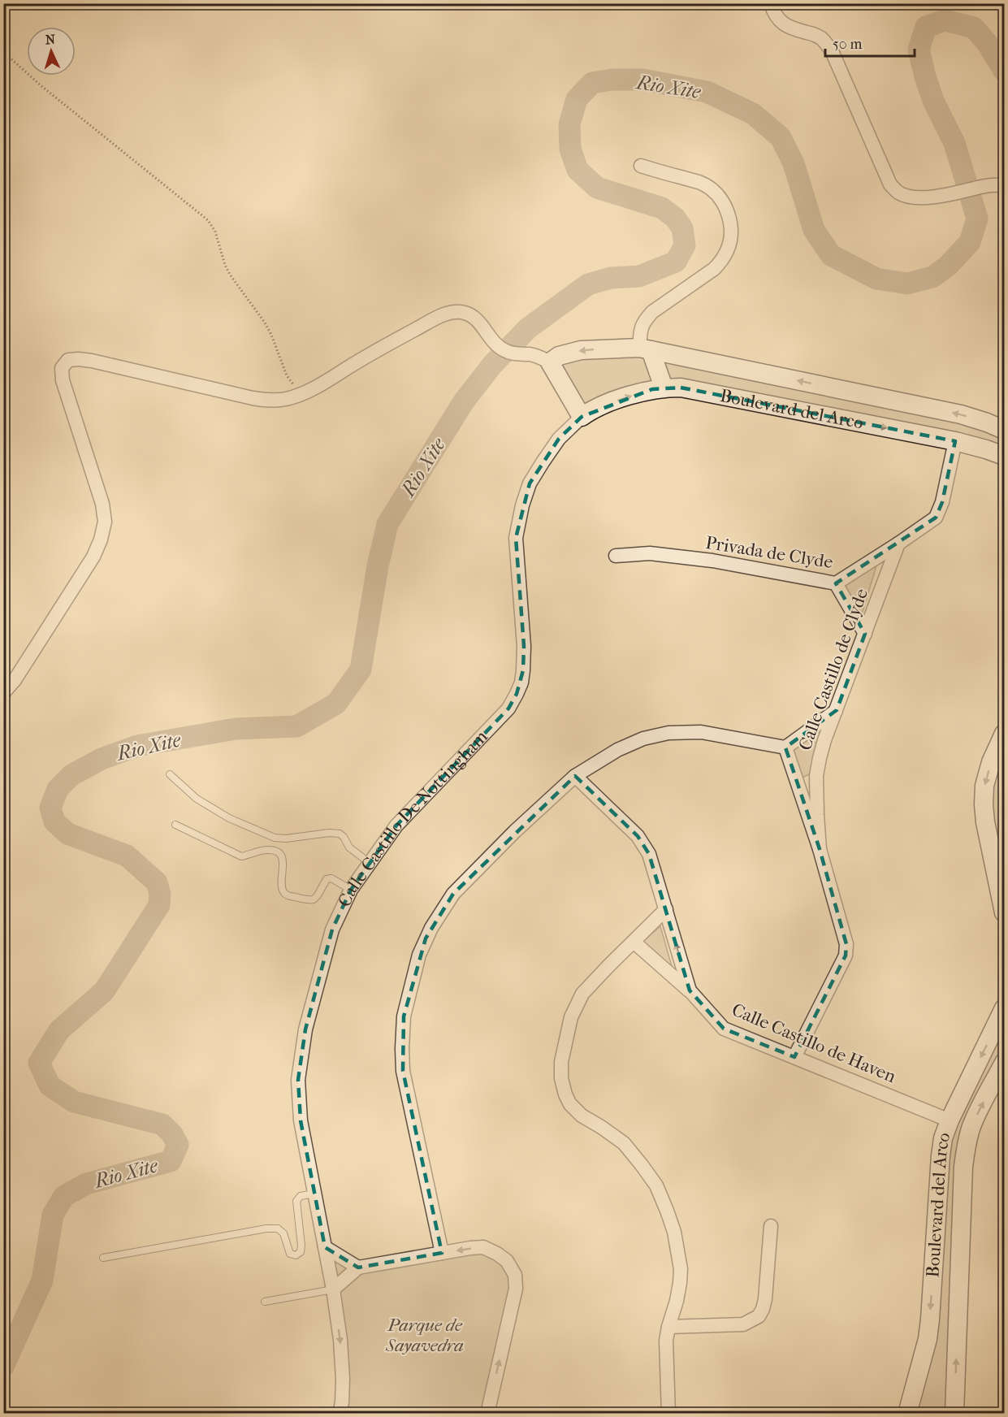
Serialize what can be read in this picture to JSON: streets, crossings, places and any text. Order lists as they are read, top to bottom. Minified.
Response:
{"streets":{"street":["Boulevard del Arco","Privada de Clyde","Calle Castillo de Clyde","Calle Castillo De Nottingham","Calle Castillo de Haven"]},"crossings":[["Boulevard del Arco","Privada de Clyde"],["Boulevard del Arco","Calle Castillo De Nottingham"],["Boulevard del Arco","Calle Castillo de Haven"],["Privada de Clyde","Calle Castillo de Clyde"],["Calle Castillo de Clyde","Calle Castillo de Haven"]],"water":["Rio Xite"],"parks":["Parque de Sayavedra"],"scale_bar":"50 m","north":"top"}
